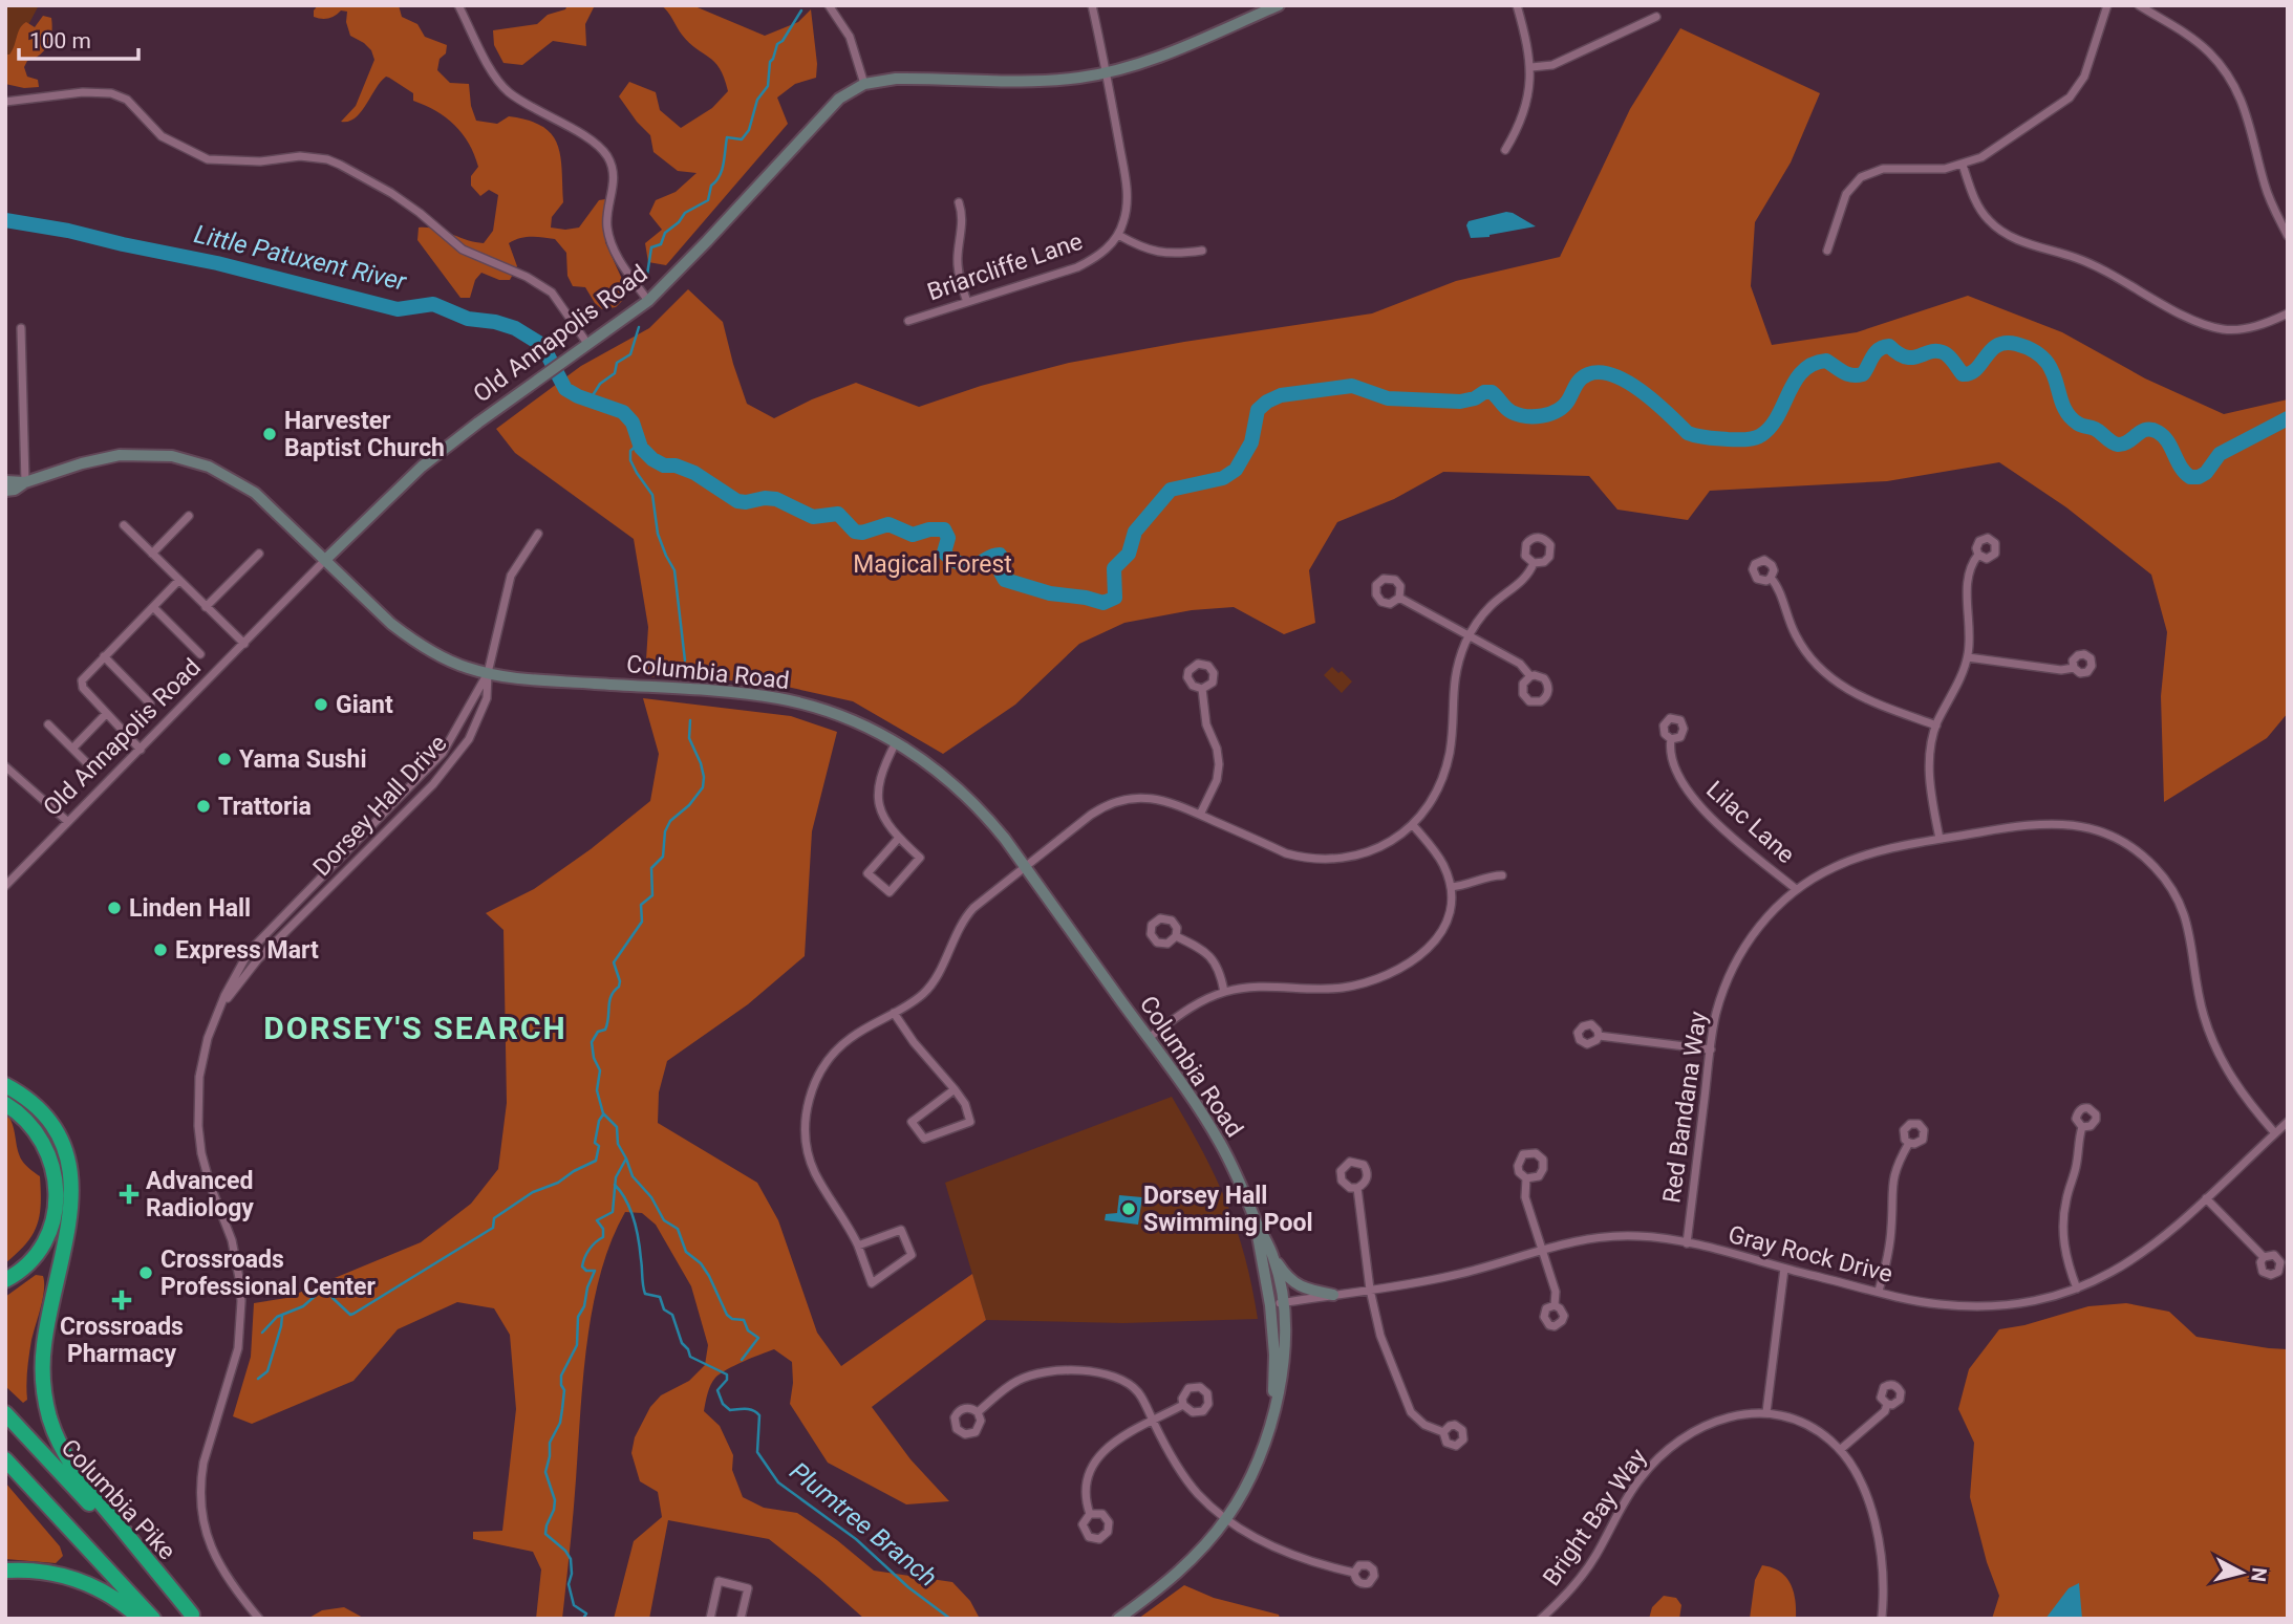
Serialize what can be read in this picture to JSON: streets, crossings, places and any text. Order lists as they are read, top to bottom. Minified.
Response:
{"streets":{"highway":["Columbia Pike"],"street":["Briarcliffe Lane","Old Annapolis Road","Columbia Road","Dorsey Hall Drive","Lilac Lane","Red Bandana Way","Gray Rock Drive","Bright Bay Way"]},"crossings":[["Old Annapolis Road","Columbia Road"],["Columbia Road","Dorsey Hall Drive"],["Columbia Road","Gray Rock Drive"],["Lilac Lane","Red Bandana Way"],["Red Bandana Way","Gray Rock Drive"]],"districts":["DORSEY'S SEARCH"],"water":["Little Patuxent River","Plumtree Branch"],"parks":["Magical Forest"],"places":{"other":["Harvester Baptist Church","Giant","Yama Sushi","Trattoria","Linden Hall","Express Mart","Dorsey Hall Swimming Pool","Crossroads Professional Center"],"health":["Advanced Radiology","Crossroads Pharmacy"]},"scale_bar":"100 m","north":"right"}
